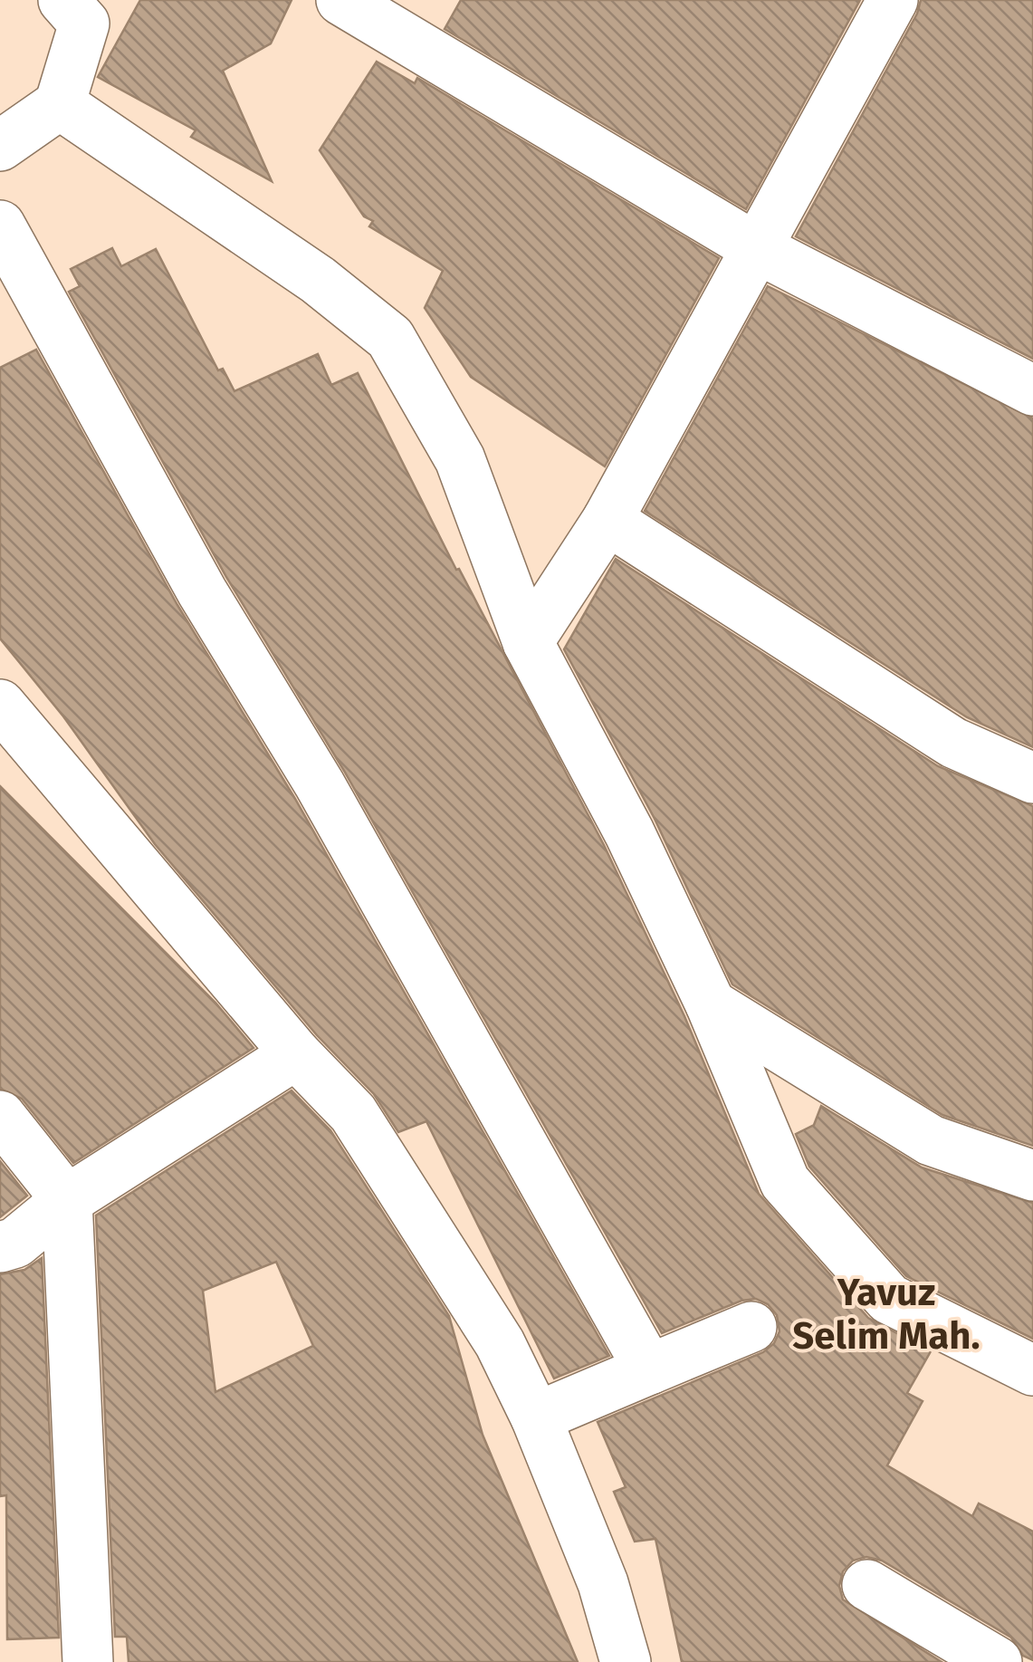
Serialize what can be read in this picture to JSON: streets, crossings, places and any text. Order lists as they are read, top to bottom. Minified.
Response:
{"districts":["Yavuz Selim Mah."]}
